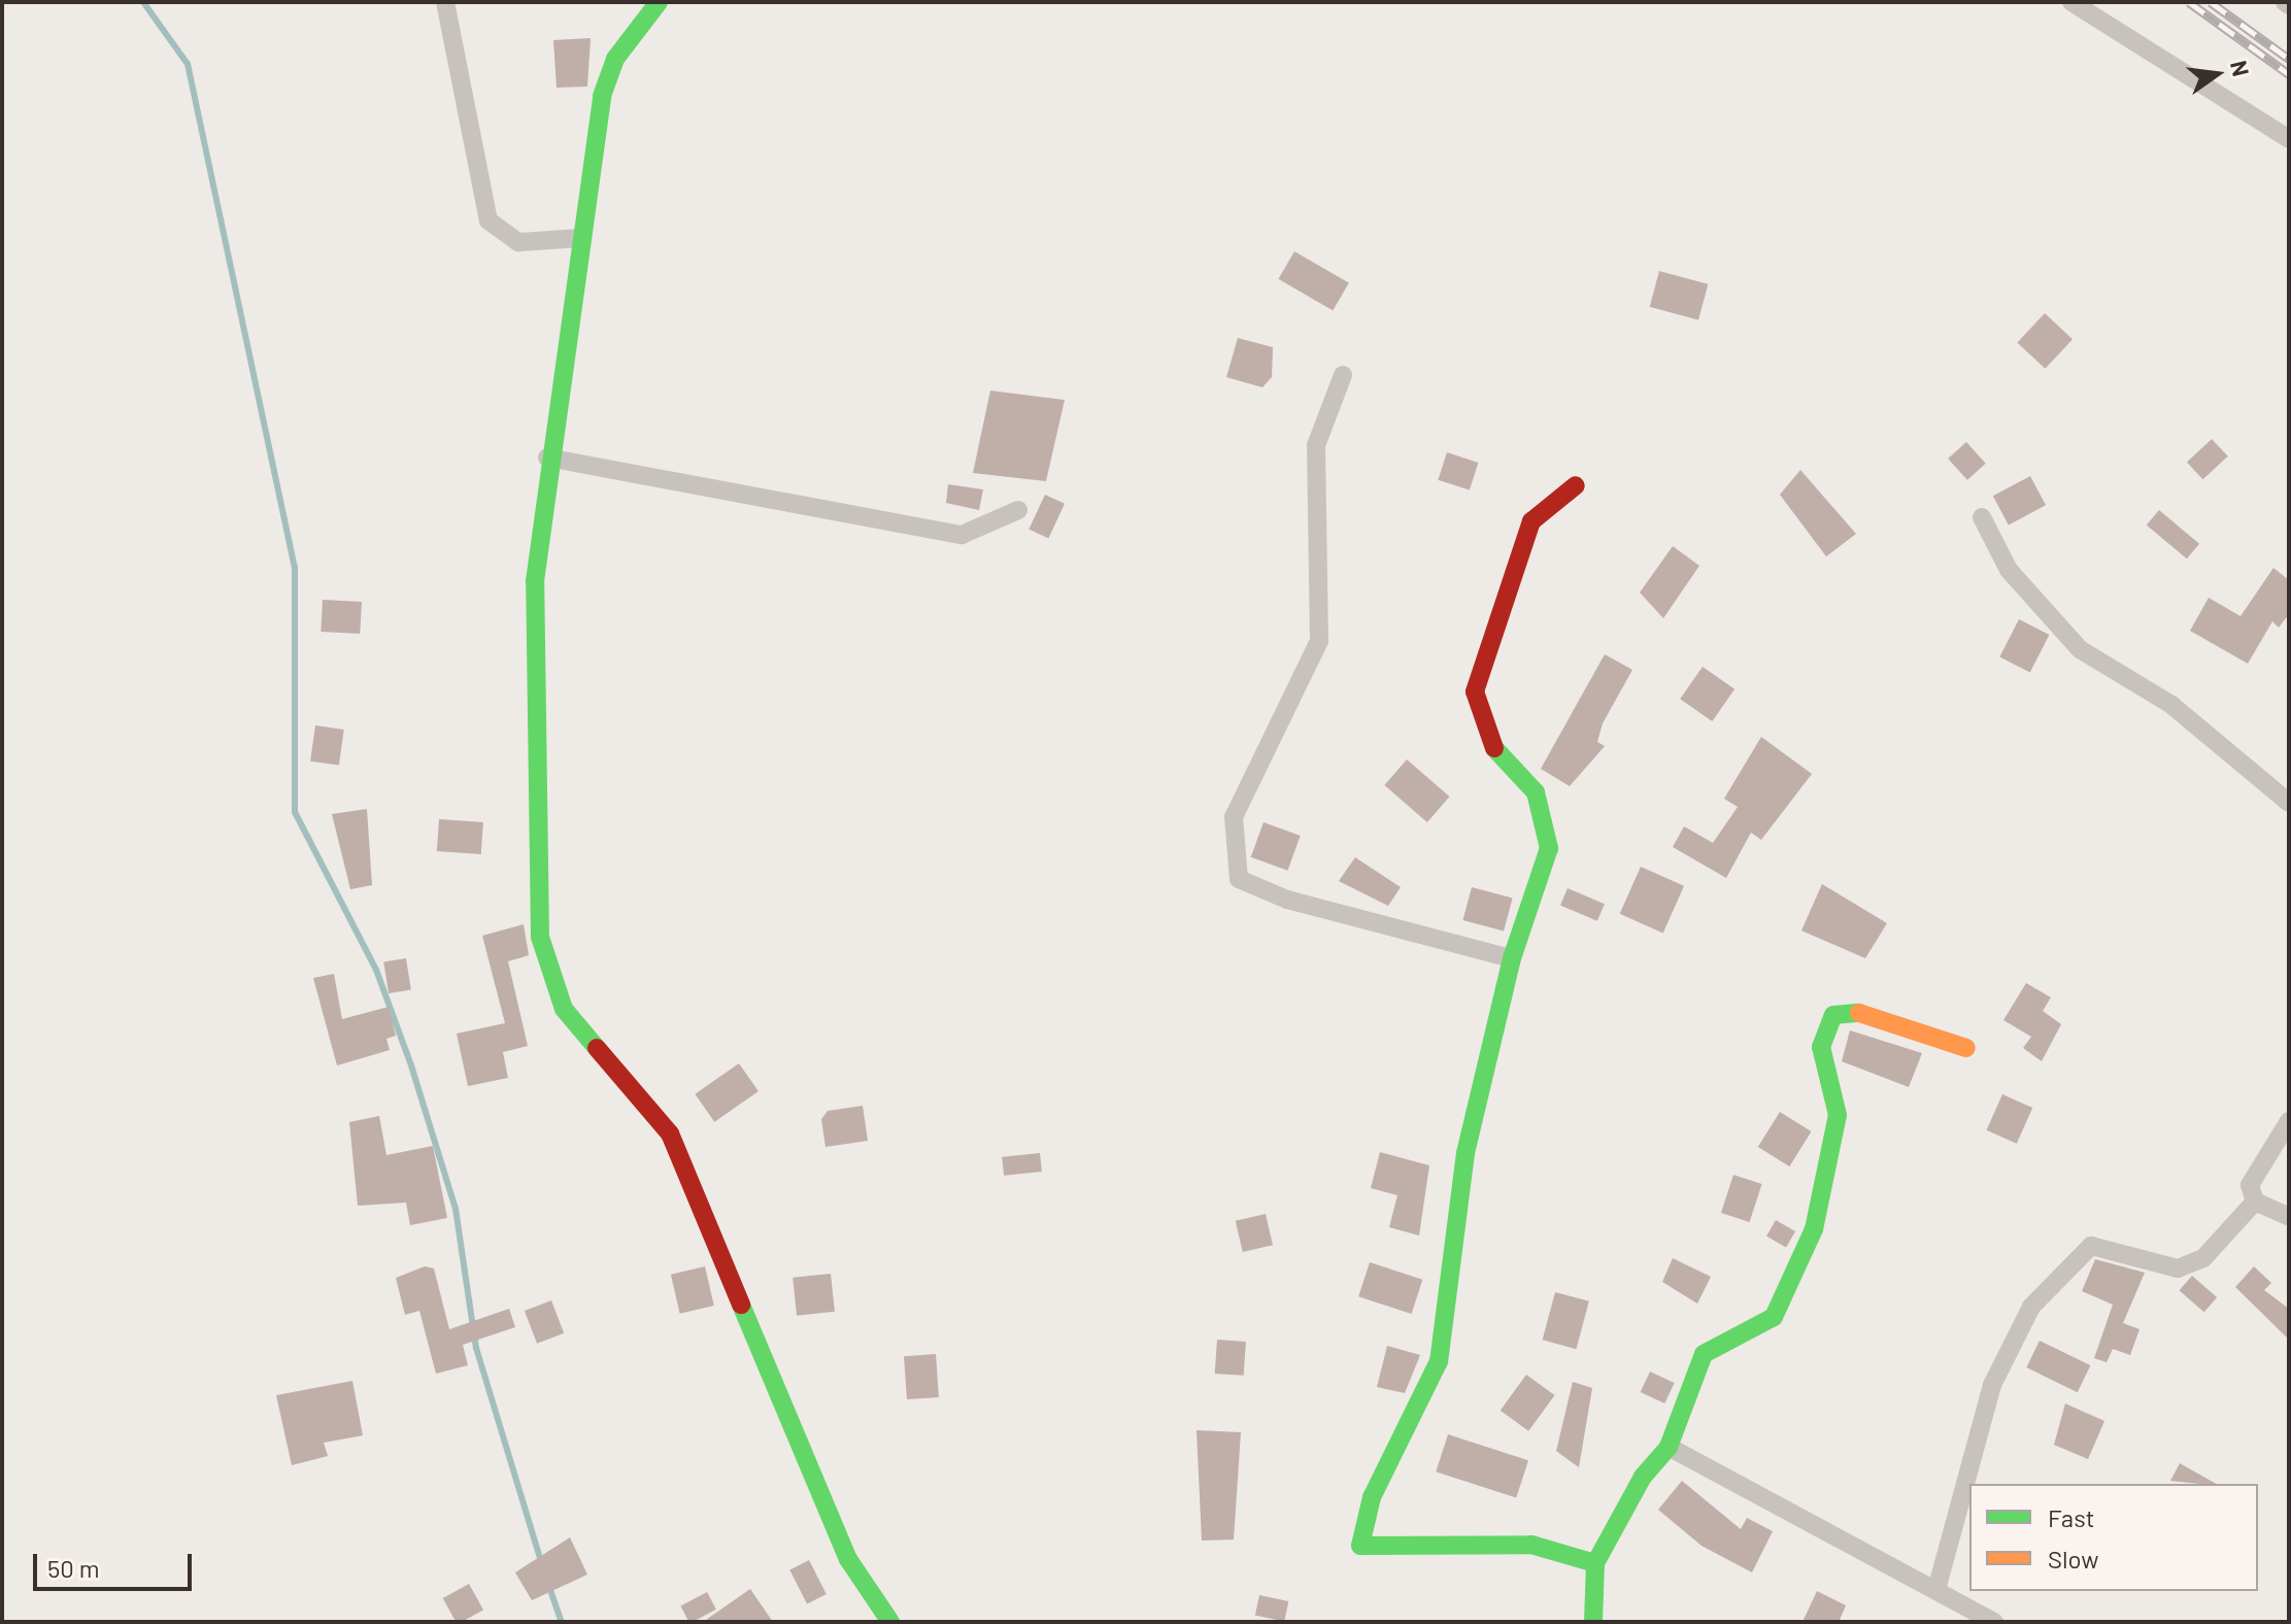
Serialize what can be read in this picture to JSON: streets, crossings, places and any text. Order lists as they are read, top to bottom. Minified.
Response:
{"legend":["Fast","Slow"],"scale_bar":"50 m","north":"right"}
